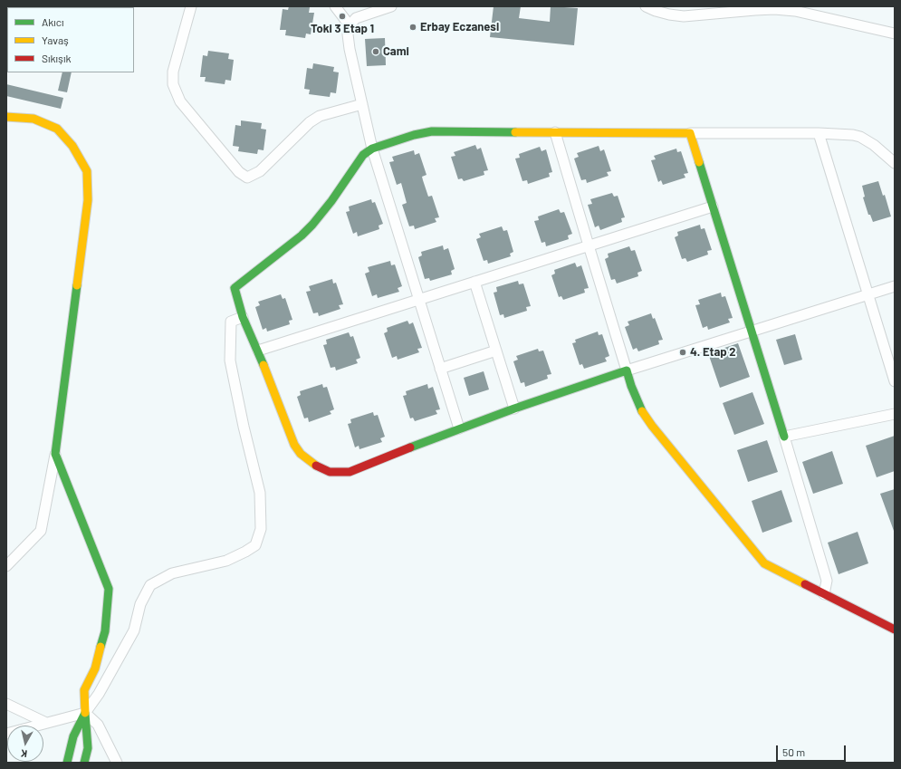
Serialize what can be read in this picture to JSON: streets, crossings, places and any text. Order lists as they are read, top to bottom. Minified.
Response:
{"places":["Toki 3 Etap 1","Erbay Eczanesi","Cami","4. Etap 2"],"legend":["Akıcı","Yavaş","Sıkışık"],"scale_bar":"50 m","north":"bottom"}
